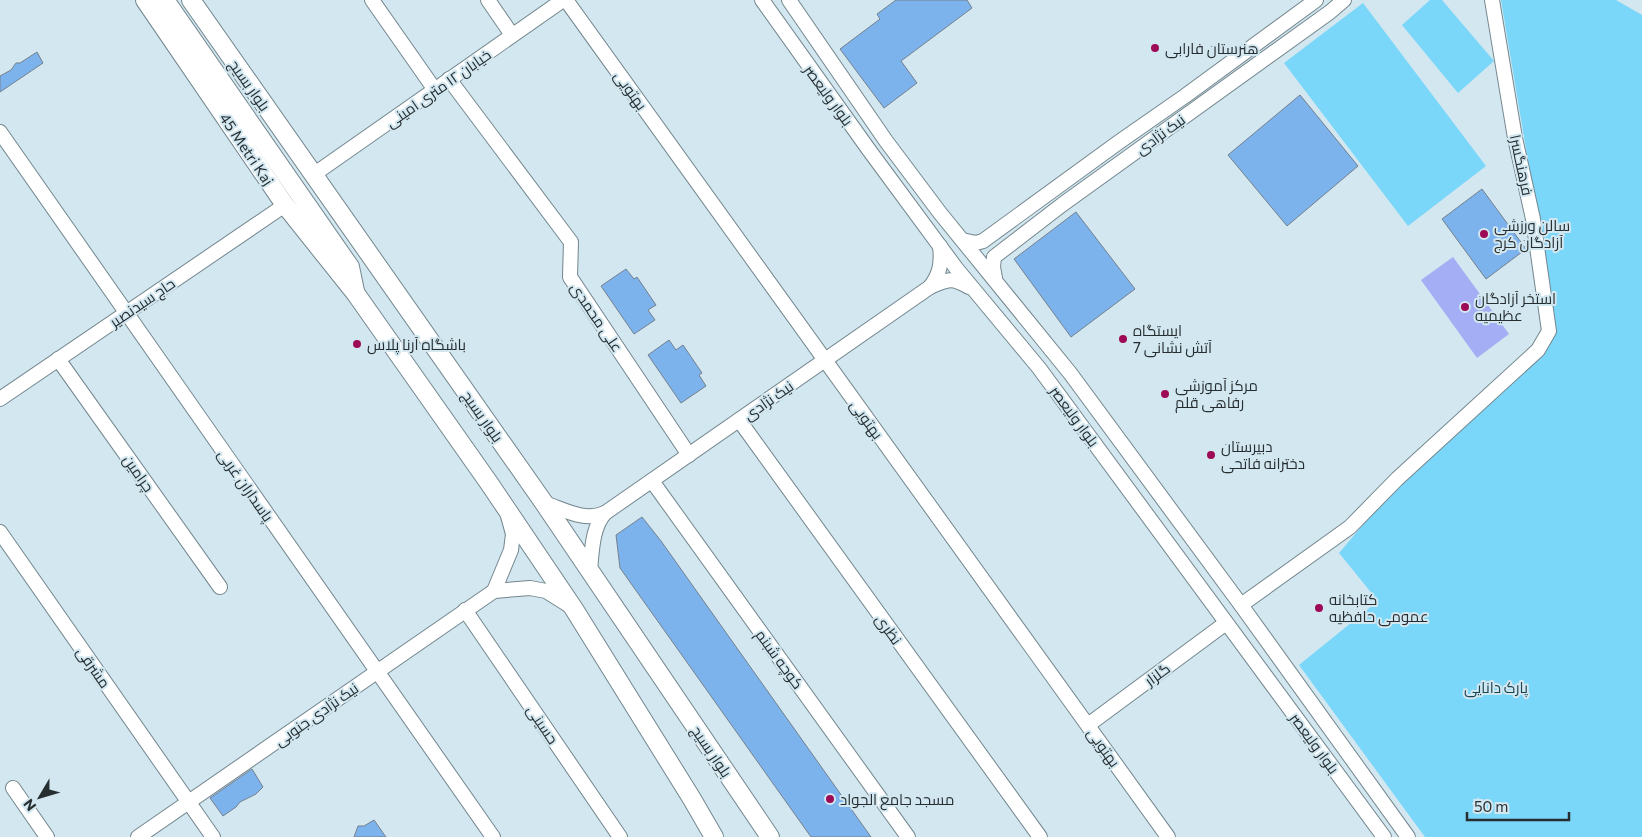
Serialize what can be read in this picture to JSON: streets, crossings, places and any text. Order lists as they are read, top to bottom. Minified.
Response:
{"streets":{"main road":["بلوار بسیج","45 Metri Kaj"],"street":["خیابان ۱۲ متری امینی","بهتویی","بلوار ولیعصر","نیک نژادی","فرهنگسرا","حاج سیدنصیر","علی محمدی","چرامین","پاسداران غربی","نظری","کوچه شبنم","مشرقی","گلزار","نیک نژادی جنوبی","حسینی"]},"crossings":[["بلوار بسیج","خیابان ۱۲ متری امینی"],["خیابان ۱۲ متری امینی","بهتویی"],["خیابان ۱۲ متری امینی","علی محمدی"],["بهتویی","نیک نژادی"],["بهتویی","گلزار"],["بلوار ولیعصر","فرهنگسرا"],["بلوار ولیعصر","گلزار"],["نیک نژادی","علی محمدی"],["نیک نژادی","نظری"],["نیک نژادی","کوچه شبنم"],["45 Metri Kaj","حاج سیدنصیر"],["حاج سیدنصیر","چرامین"],["حاج سیدنصیر","پاسداران غربی"],["پاسداران غربی","نیک نژادی جنوبی"],["مشرقی","نیک نژادی جنوبی"],["نیک نژادی جنوبی","حسینی"]],"parks":["پارک دانایی"],"places":["هنرستان فارابی","سالن ورزشی آزادگان کرج","استخر آزادگان عظیمیه","ایستگاه آتش نشانی 7","باشگاه آرنا پلاس","مرکز آموزشی رفاهی قلم","دبیرستان دخترانه فاتحی","کتابخانه عمومی حافظیه","مسجد جامع الجواد"],"scale_bar":"50 m","north":"bottom left"}
